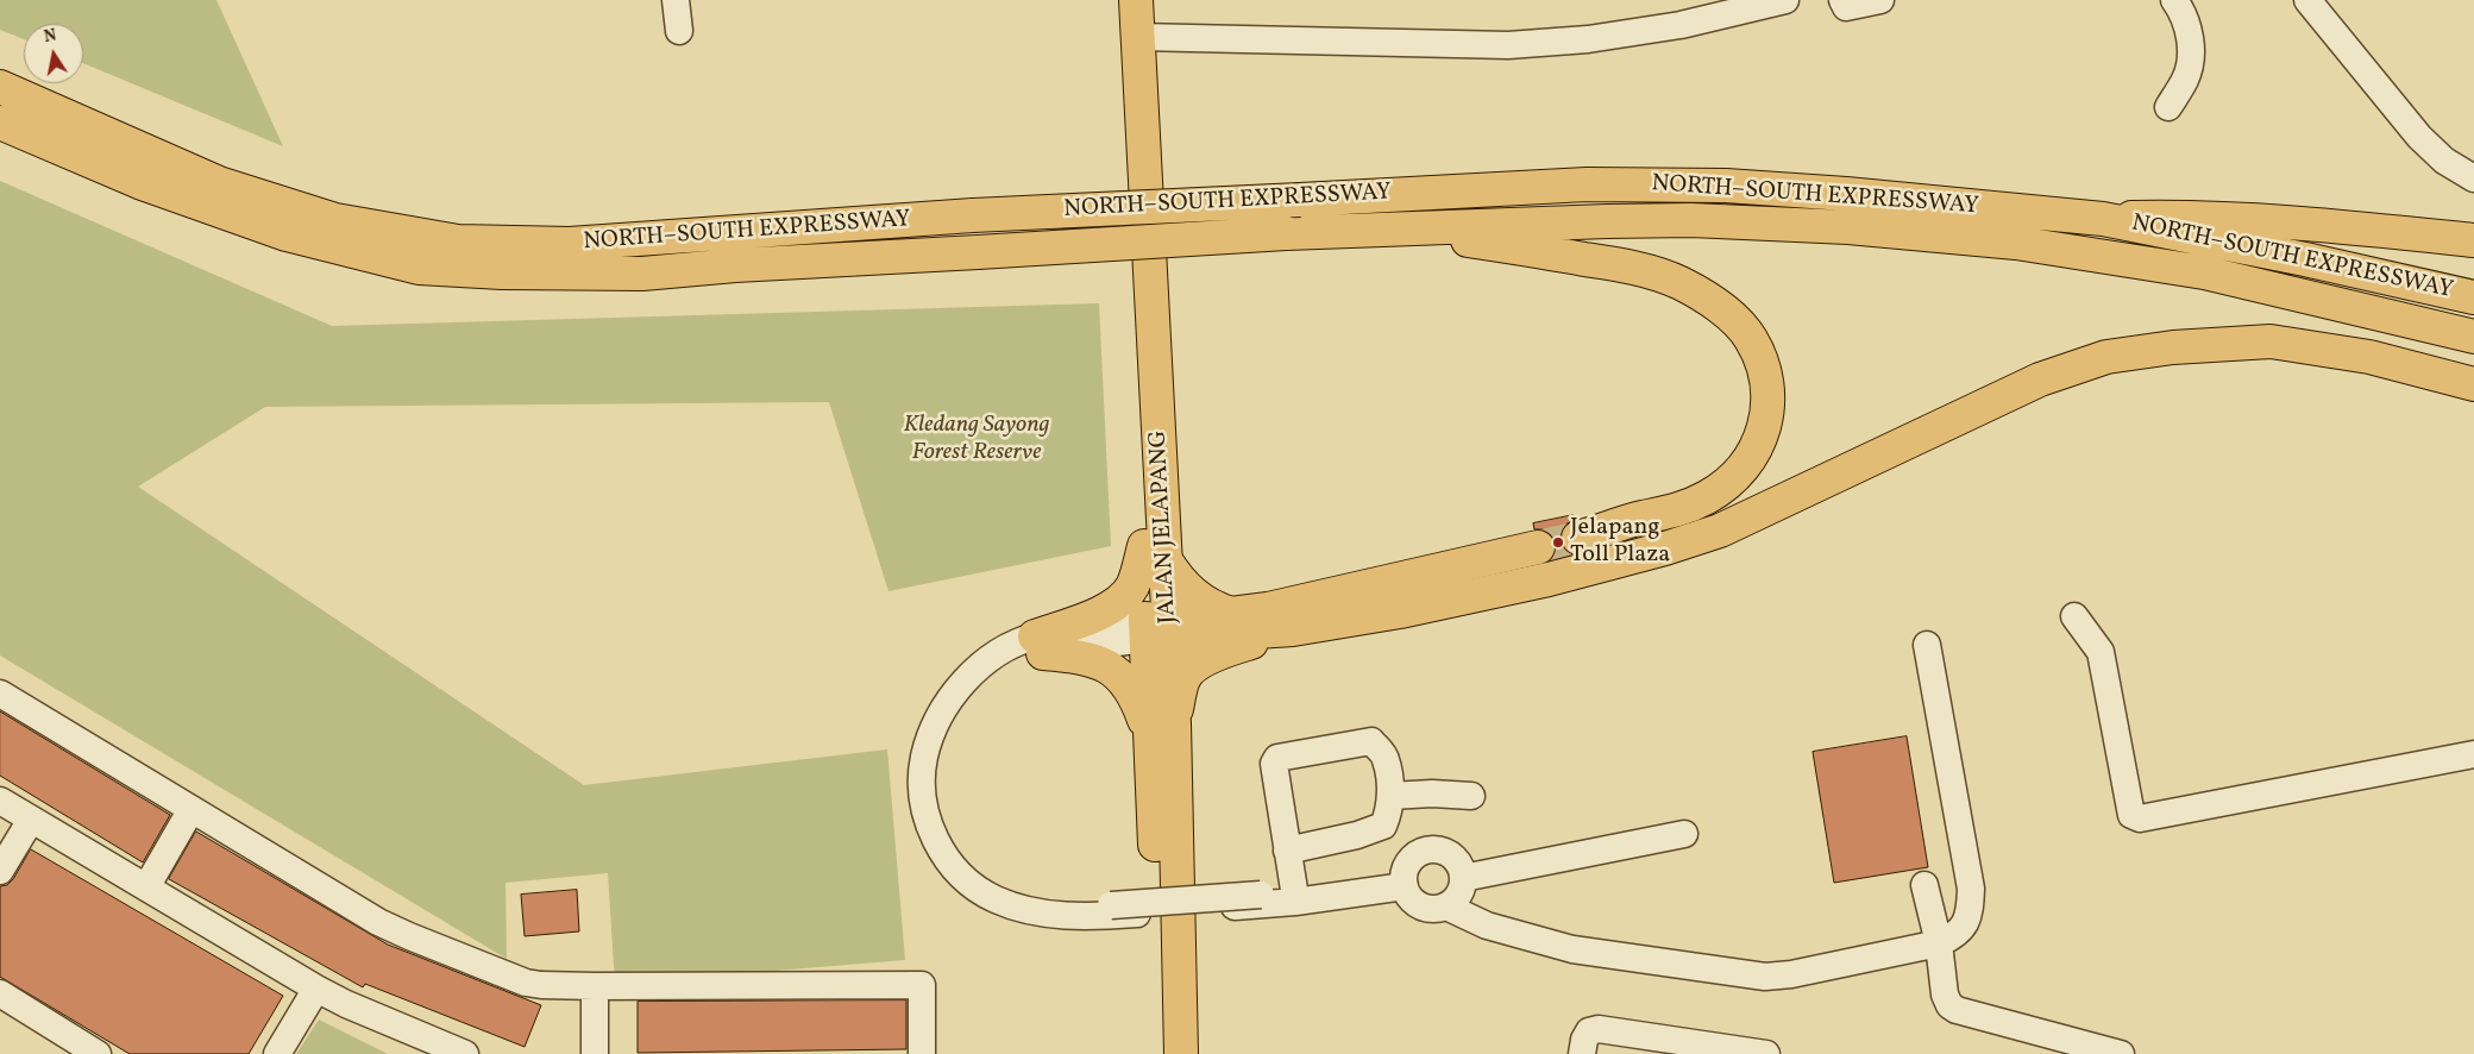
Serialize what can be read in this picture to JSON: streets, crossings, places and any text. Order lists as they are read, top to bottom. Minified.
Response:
{"streets":{"main road":["NORTH–SOUTH EXPRESSWAY","JALAN JELAPANG"]},"parks":["Kledang Sayong Forest Reserve"],"places":["Jelapang Toll Plaza"],"north":"top"}
